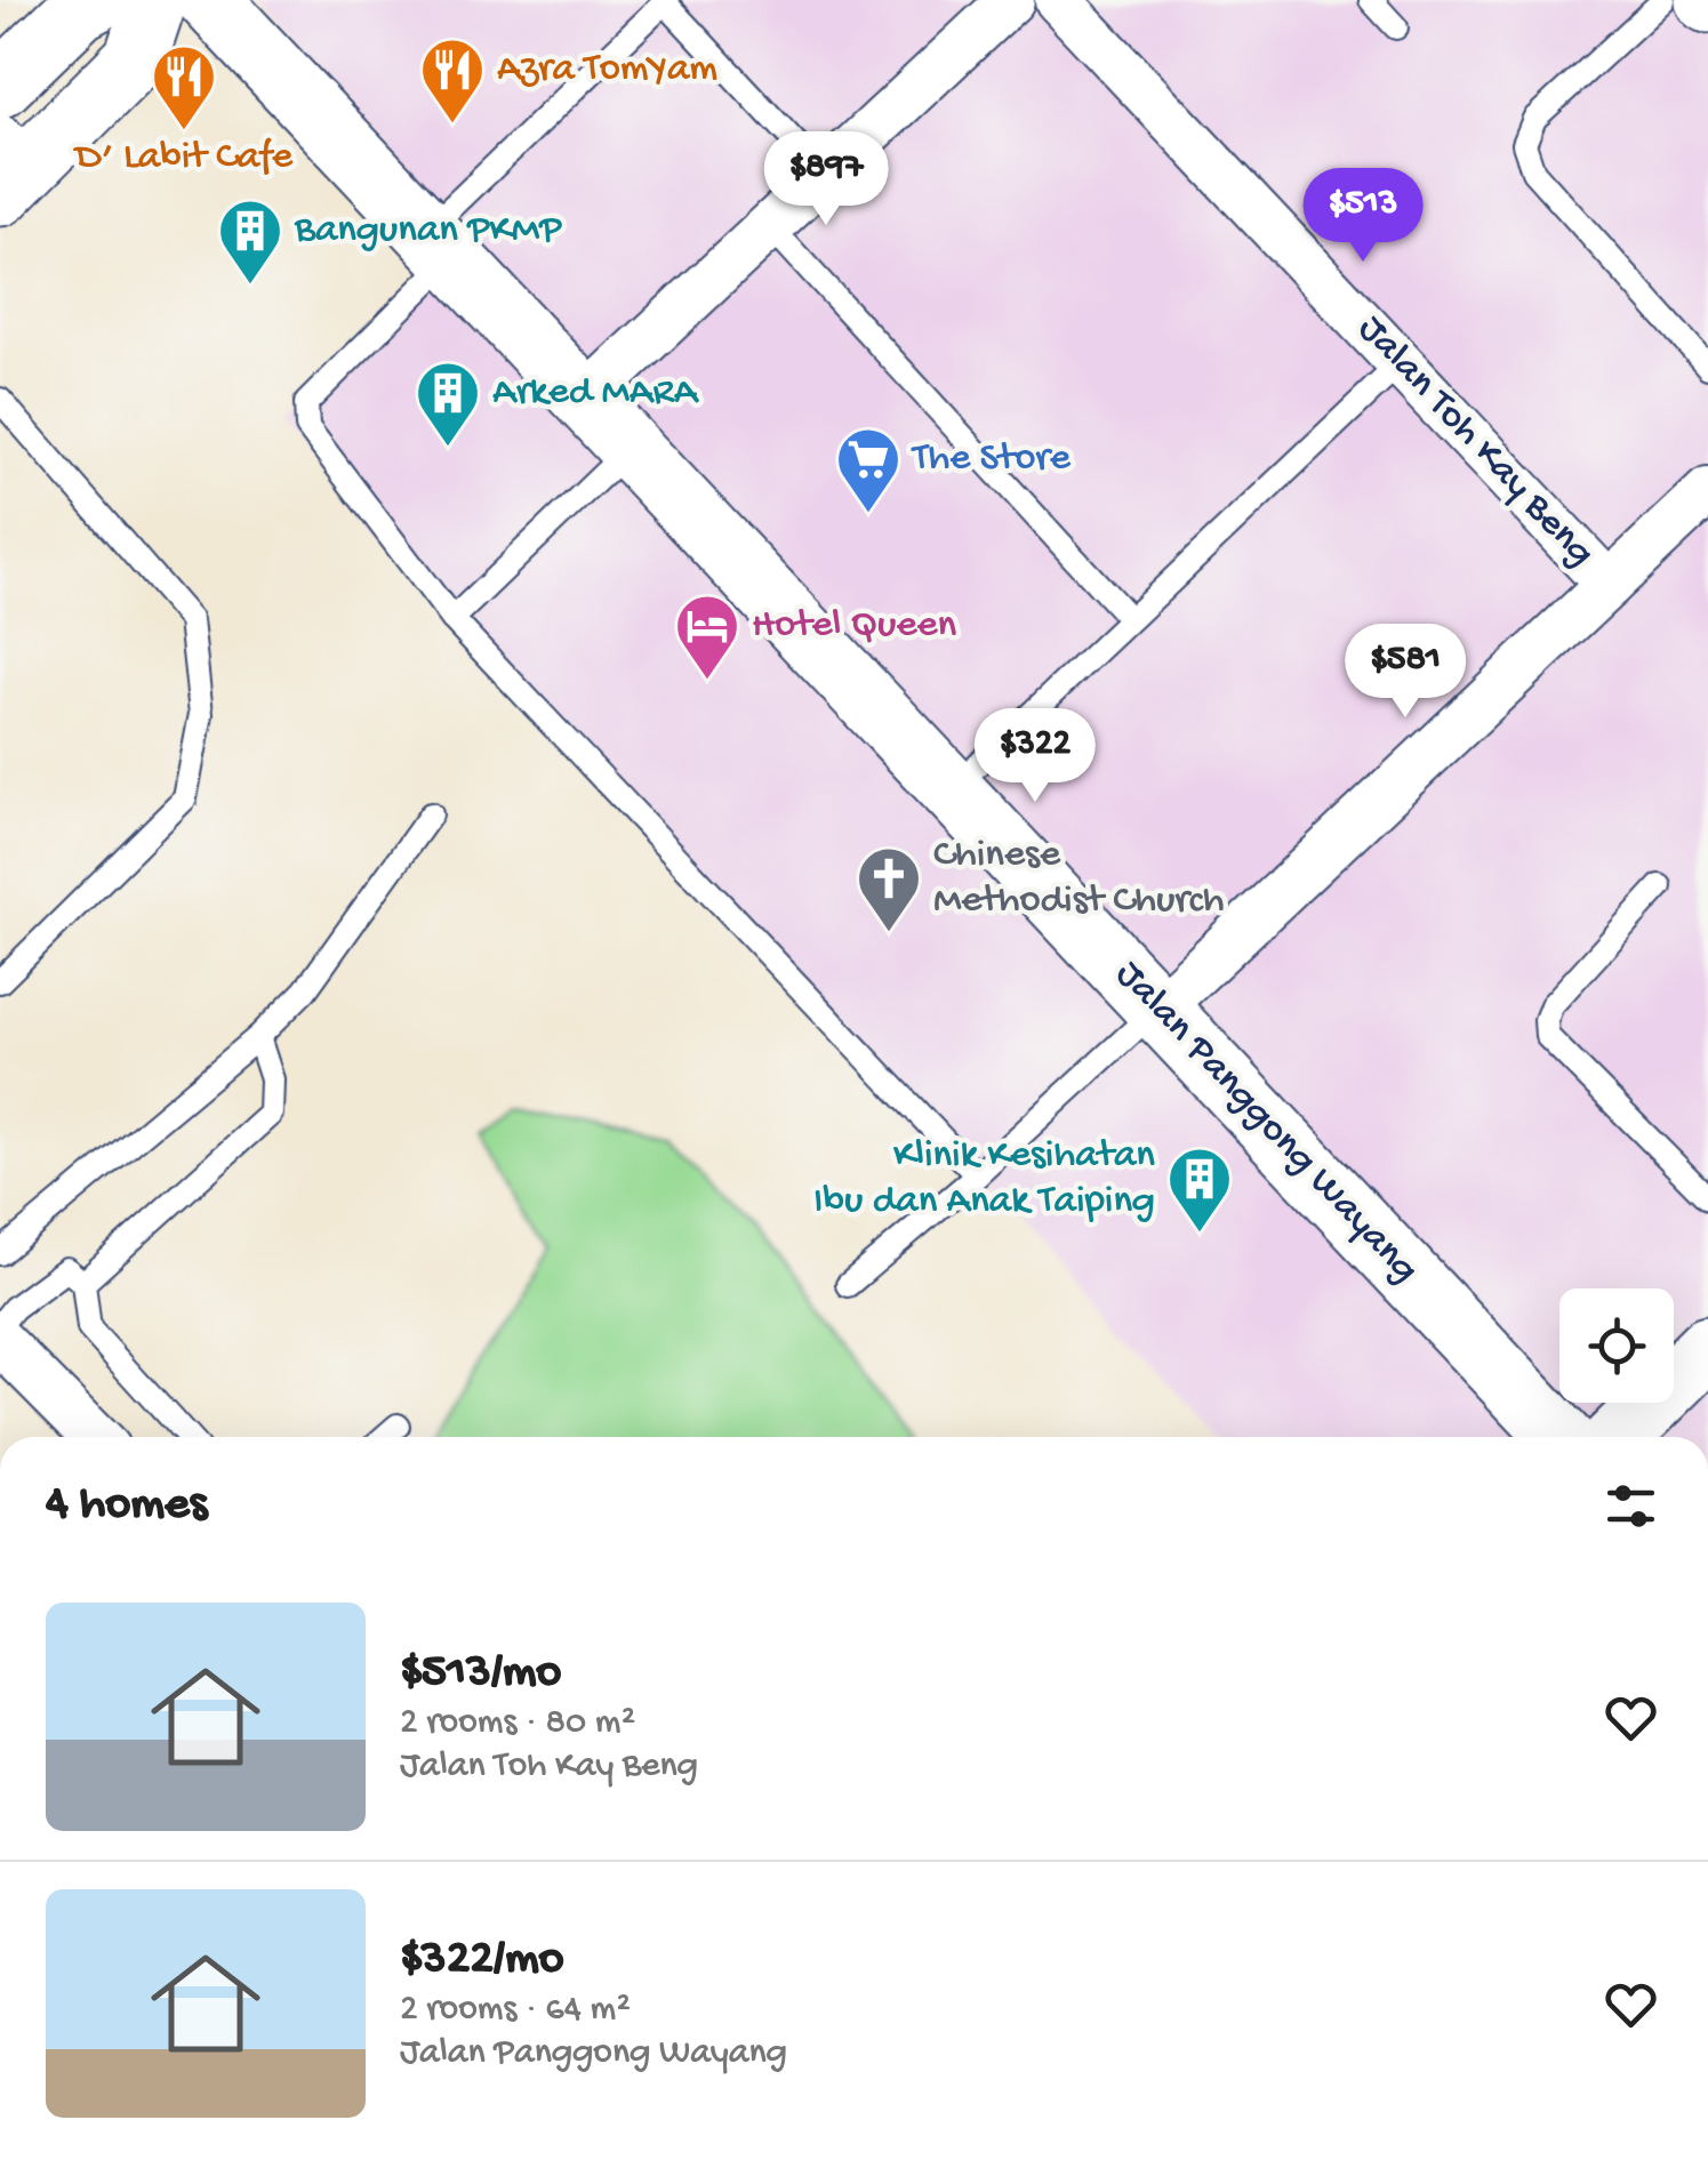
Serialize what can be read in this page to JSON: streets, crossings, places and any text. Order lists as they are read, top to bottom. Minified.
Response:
{"streets":{"street":["Jalan Toh Kay Beng","Jalan Panggong Wayang"]},"places":{"restaurant":["Azra TomYam","D’ Labit Cafe"],"building":["Bangunan PKMP","Arked MARA","Klinik Kesihatan Ibu dan Anak Taiping"],"supermarket":["The Store"],"hotel":["Hotel Queen"],"church":["Chinese Methodist Church"]},"page":{"price":["$897","$513","$581","$322"],"heading":"4 homes","list":[{"name":"$513/mo","note":"2 rooms · 80 m² · Jalan Toh Kay Beng"},{"name":"$322/mo","note":"2 rooms · 64 m² · Jalan Panggong Wayang"}]}}
